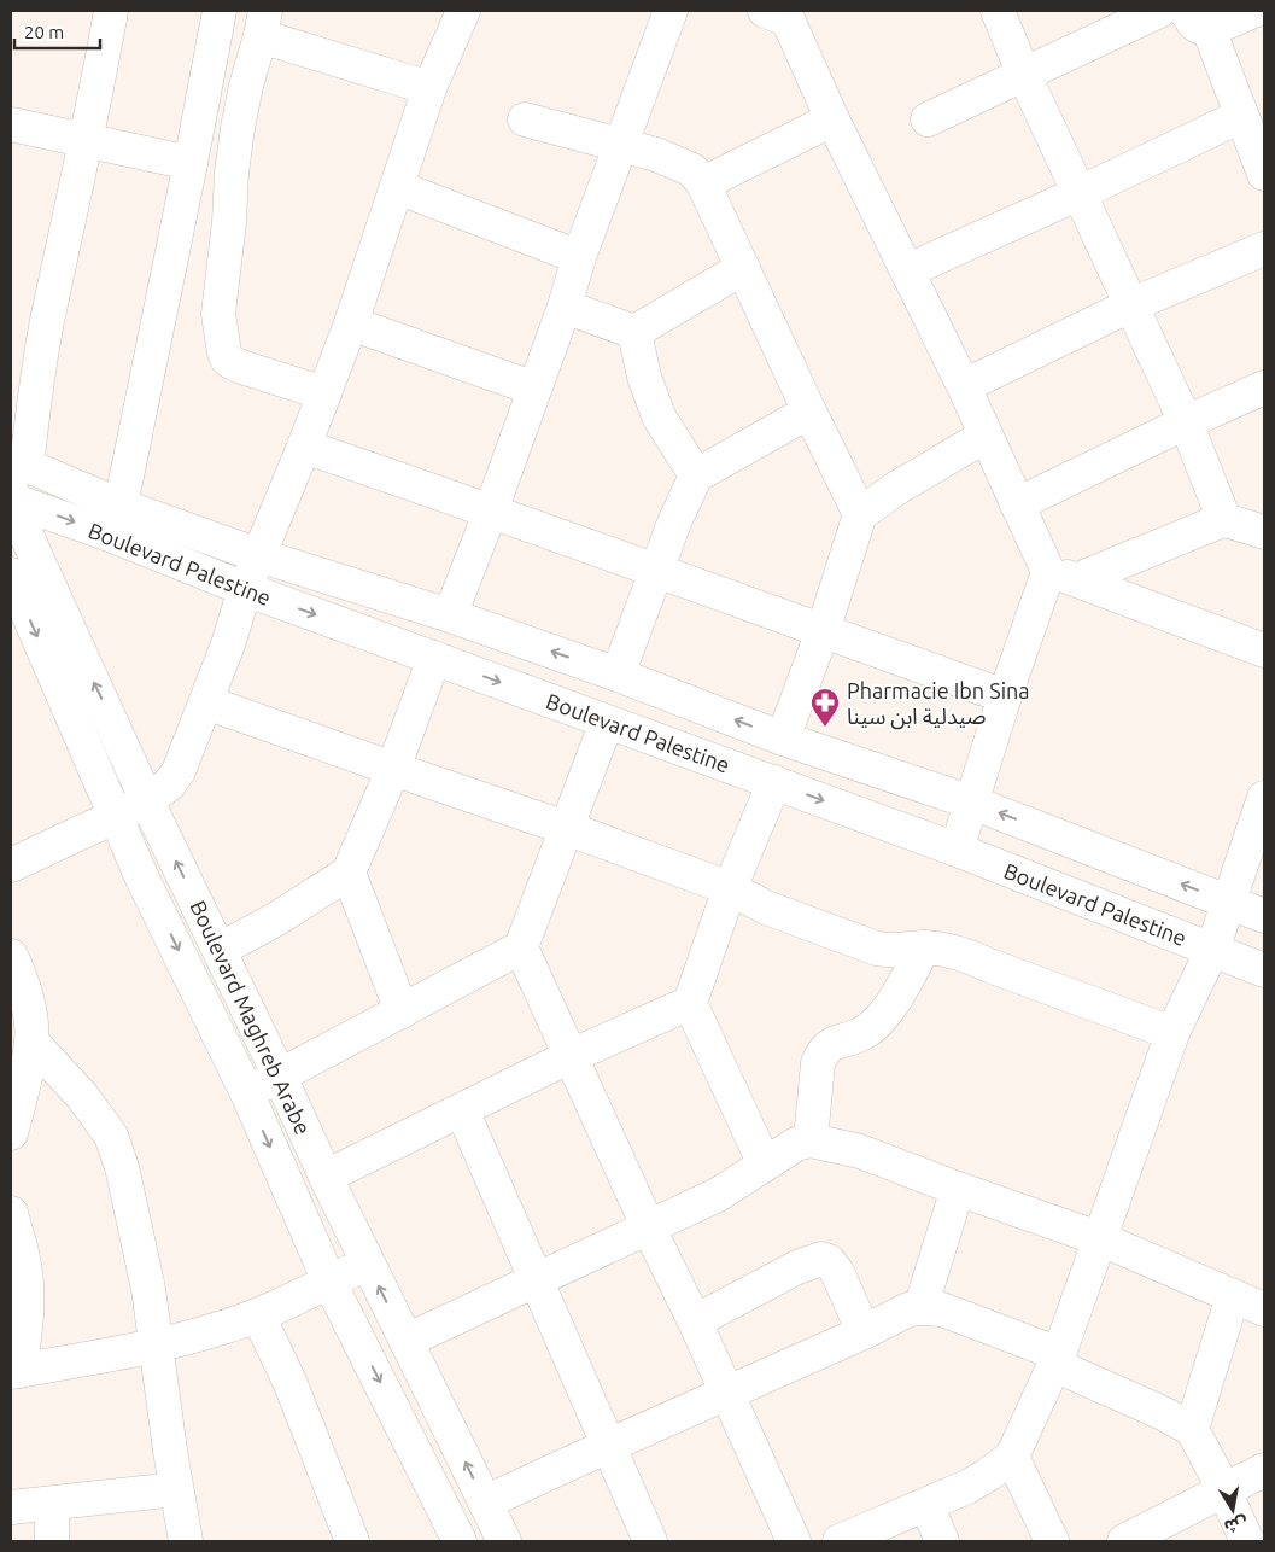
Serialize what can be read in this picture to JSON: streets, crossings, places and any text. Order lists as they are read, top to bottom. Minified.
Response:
{"streets":{"street":["Boulevard Palestine","Boulevard Maghreb Arabe"]},"crossings":[["Boulevard Palestine","Boulevard Maghreb Arabe"]],"places":{"pharmacy":["Pharmacie Ibn Sina صيدلية ابن سينا"]},"scale_bar":"20 m","north":"bottom"}
